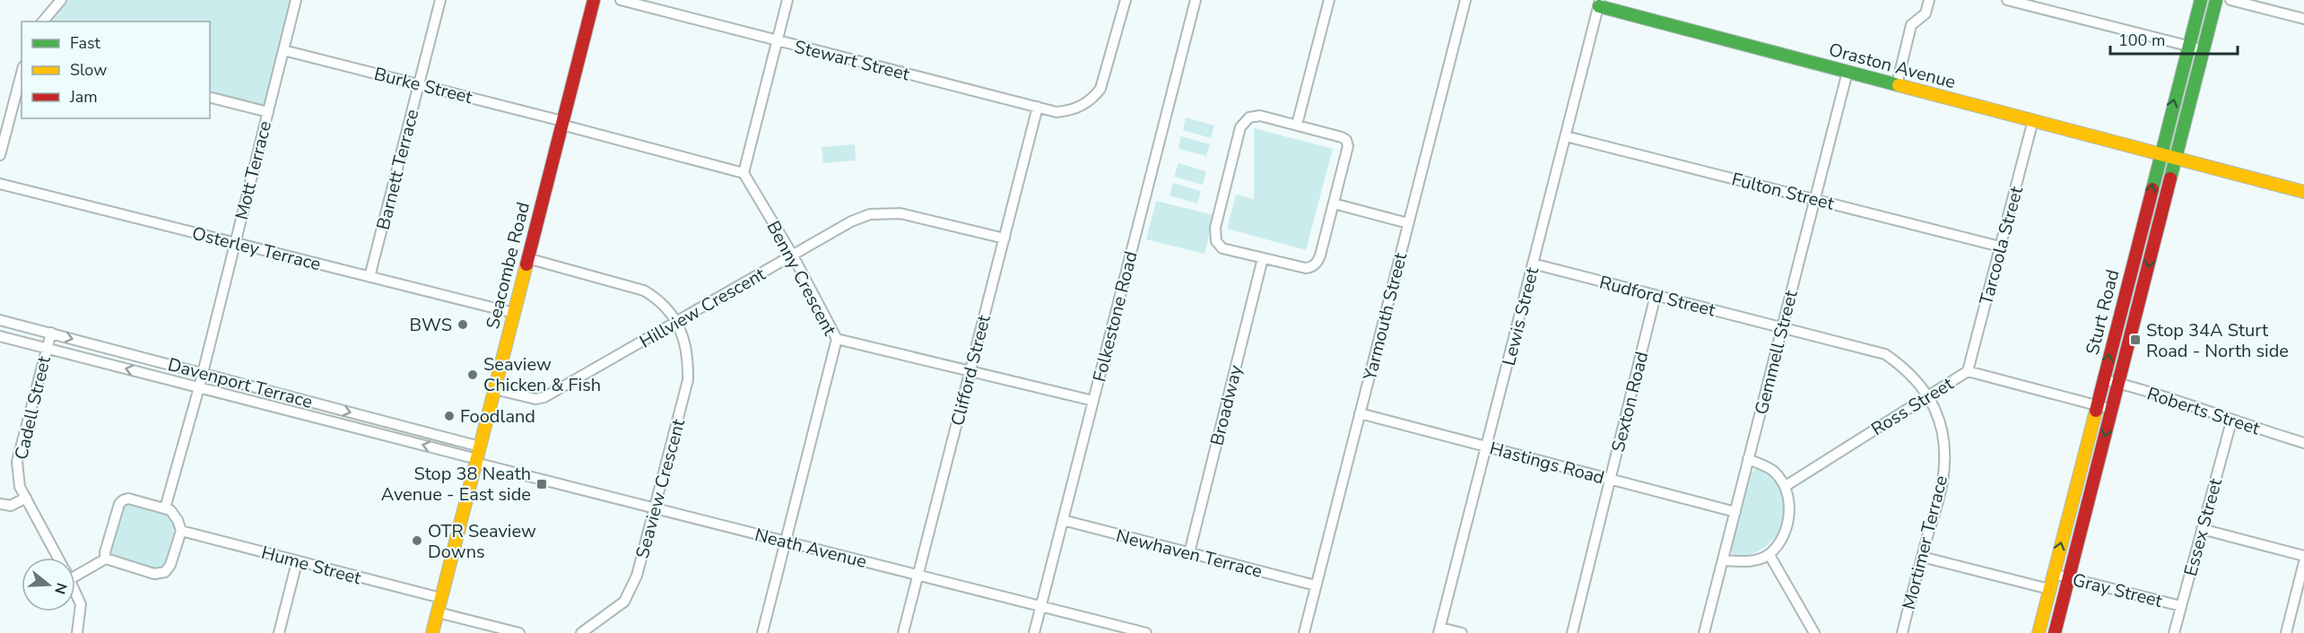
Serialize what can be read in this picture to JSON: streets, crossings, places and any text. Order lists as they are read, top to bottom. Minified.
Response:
{"streets":{"main road":["Oraston Avenue","Seacombe Road","Sturt Road"],"street":["Stewart Street","Burke Street","Barnett Terrace","Mott Terrace","Fulton Street","Tarcoola Street","Osterley Terrace","Benny Crescent","Rudford Street","Hillview Crescent","Folkestone Road","Yarmouth Street","Lewis Street","Gemmell Street","Clifford Street","Davenport Terrace","Sexton Road","Broadway","Ross Street","Cadell Street","Roberts Street","Hastings Road","Seaview Crescent","Essex Street","Mortimer Terrace","Neath Avenue","Newhaven Terrace","Hume Street","Gray Street"]},"crossings":[["Stewart Street","Clifford Street"],["Oraston Avenue","Tarcoola Street"],["Oraston Avenue","Sturt Road"],["Oraston Avenue","Lewis Street"],["Oraston Avenue","Gemmell Street"],["Burke Street","Barnett Terrace"],["Burke Street","Mott Terrace"],["Burke Street","Seacombe Road"],["Barnett Terrace","Osterley Terrace"],["Mott Terrace","Osterley Terrace"],["Mott Terrace","Davenport Terrace"],["Mott Terrace","Hume Street"],["Fulton Street","Tarcoola Street"],["Fulton Street","Lewis Street"],["Fulton Street","Gemmell Street"],["Tarcoola Street","Ross Street"],["Osterley Terrace","Seacombe Road"],["Seacombe Road","Hillview Crescent"],["Seacombe Road","Davenport Terrace"],["Seacombe Road","Neath Avenue"],["Seacombe Road","Hume Street"],["Benny Crescent","Hillview Crescent"],["Benny Crescent","Neath Avenue"],["Rudford Street","Lewis Street"],["Rudford Street","Gemmell Street"],["Rudford Street","Sexton Road"],["Rudford Street","Mortimer Terrace"],["Hillview Crescent","Clifford Street"],["Hillview Crescent","Seaview Crescent"],["Sturt Road","Ross Street"],["Sturt Road","Roberts Street"],["Sturt Road","Gray Street"],["Folkestone Road","Neath Avenue"],["Folkestone Road","Newhaven Terrace"],["Yarmouth Street","Hastings Road"],["Yarmouth Street","Newhaven Terrace"],["Lewis Street","Hastings Road"],["Gemmell Street","Hastings Road"],["Gemmell Street","Mortimer Terrace"],["Clifford Street","Neath Avenue"],["Davenport Terrace","Cadell Street"],["Davenport Terrace","Neath Avenue"],["Sexton Road","Hastings Road"],["Broadway","Newhaven Terrace"],["Ross Street","Mortimer Terrace"],["Roberts Street","Essex Street"],["Seaview Crescent","Neath Avenue"],["Essex Street","Gray Street"]],"places":{"other":["BWS","Seaview Chicken & Fish","Foodland","OTR Seaview Downs"],"transit":["Stop 34A Sturt Road - North side","Stop 38 Neath Avenue - East side"]},"legend":["Fast","Slow","Jam"],"scale_bar":"100 m","north":"right"}
